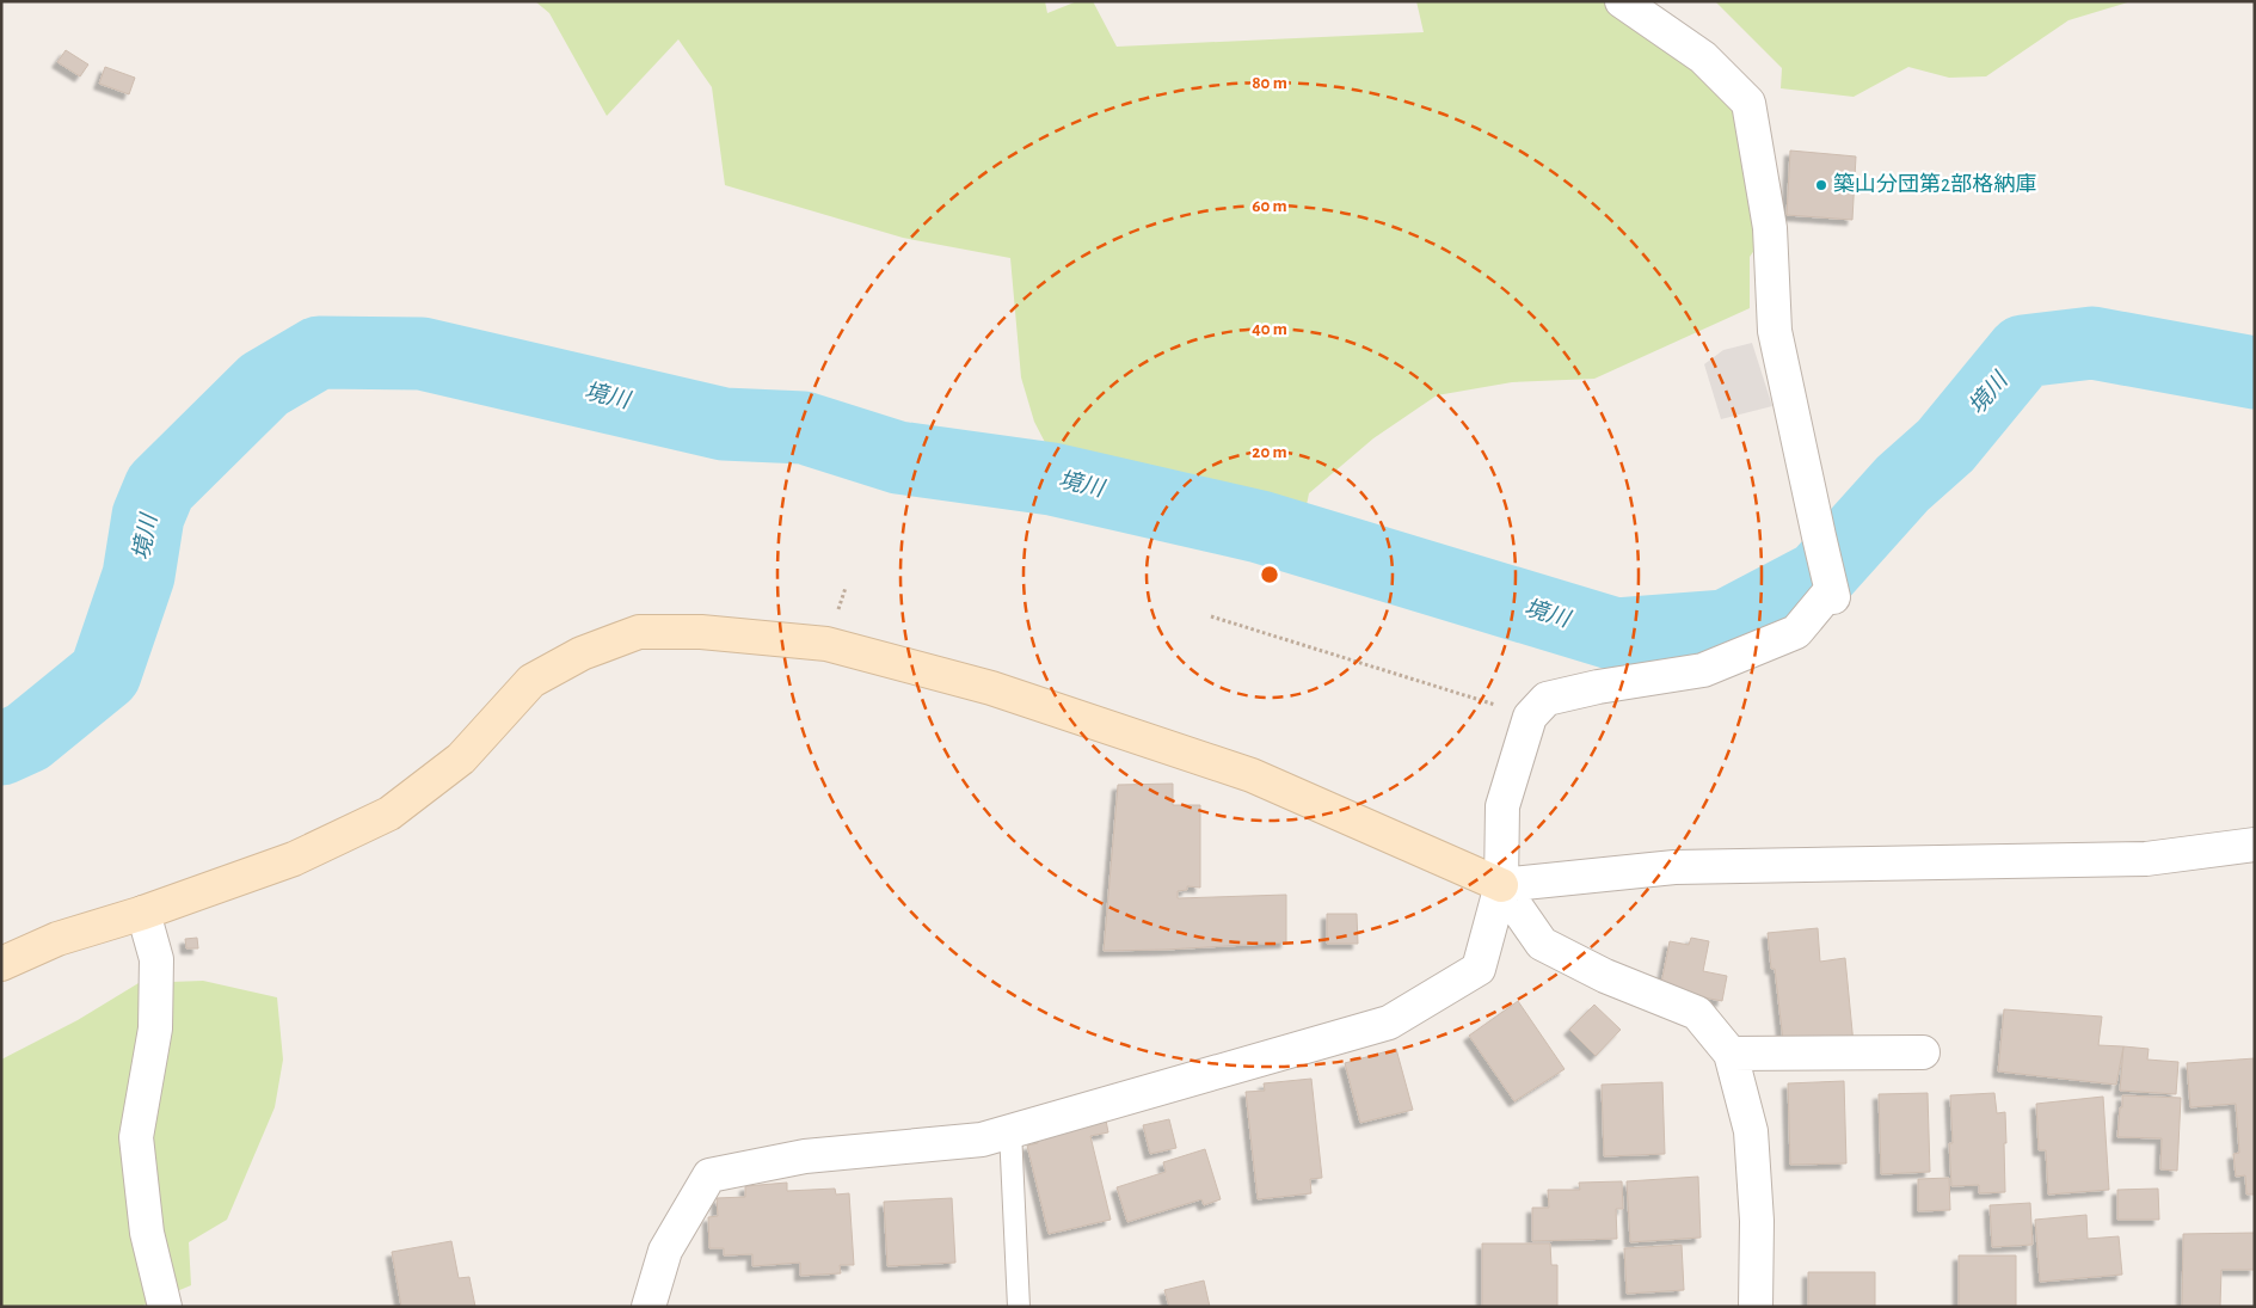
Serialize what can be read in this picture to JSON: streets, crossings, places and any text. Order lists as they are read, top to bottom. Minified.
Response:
{"water":["境川"],"places":["築山分団第2部格納庫"],"rings":["80 m","60 m","40 m","20 m"]}
